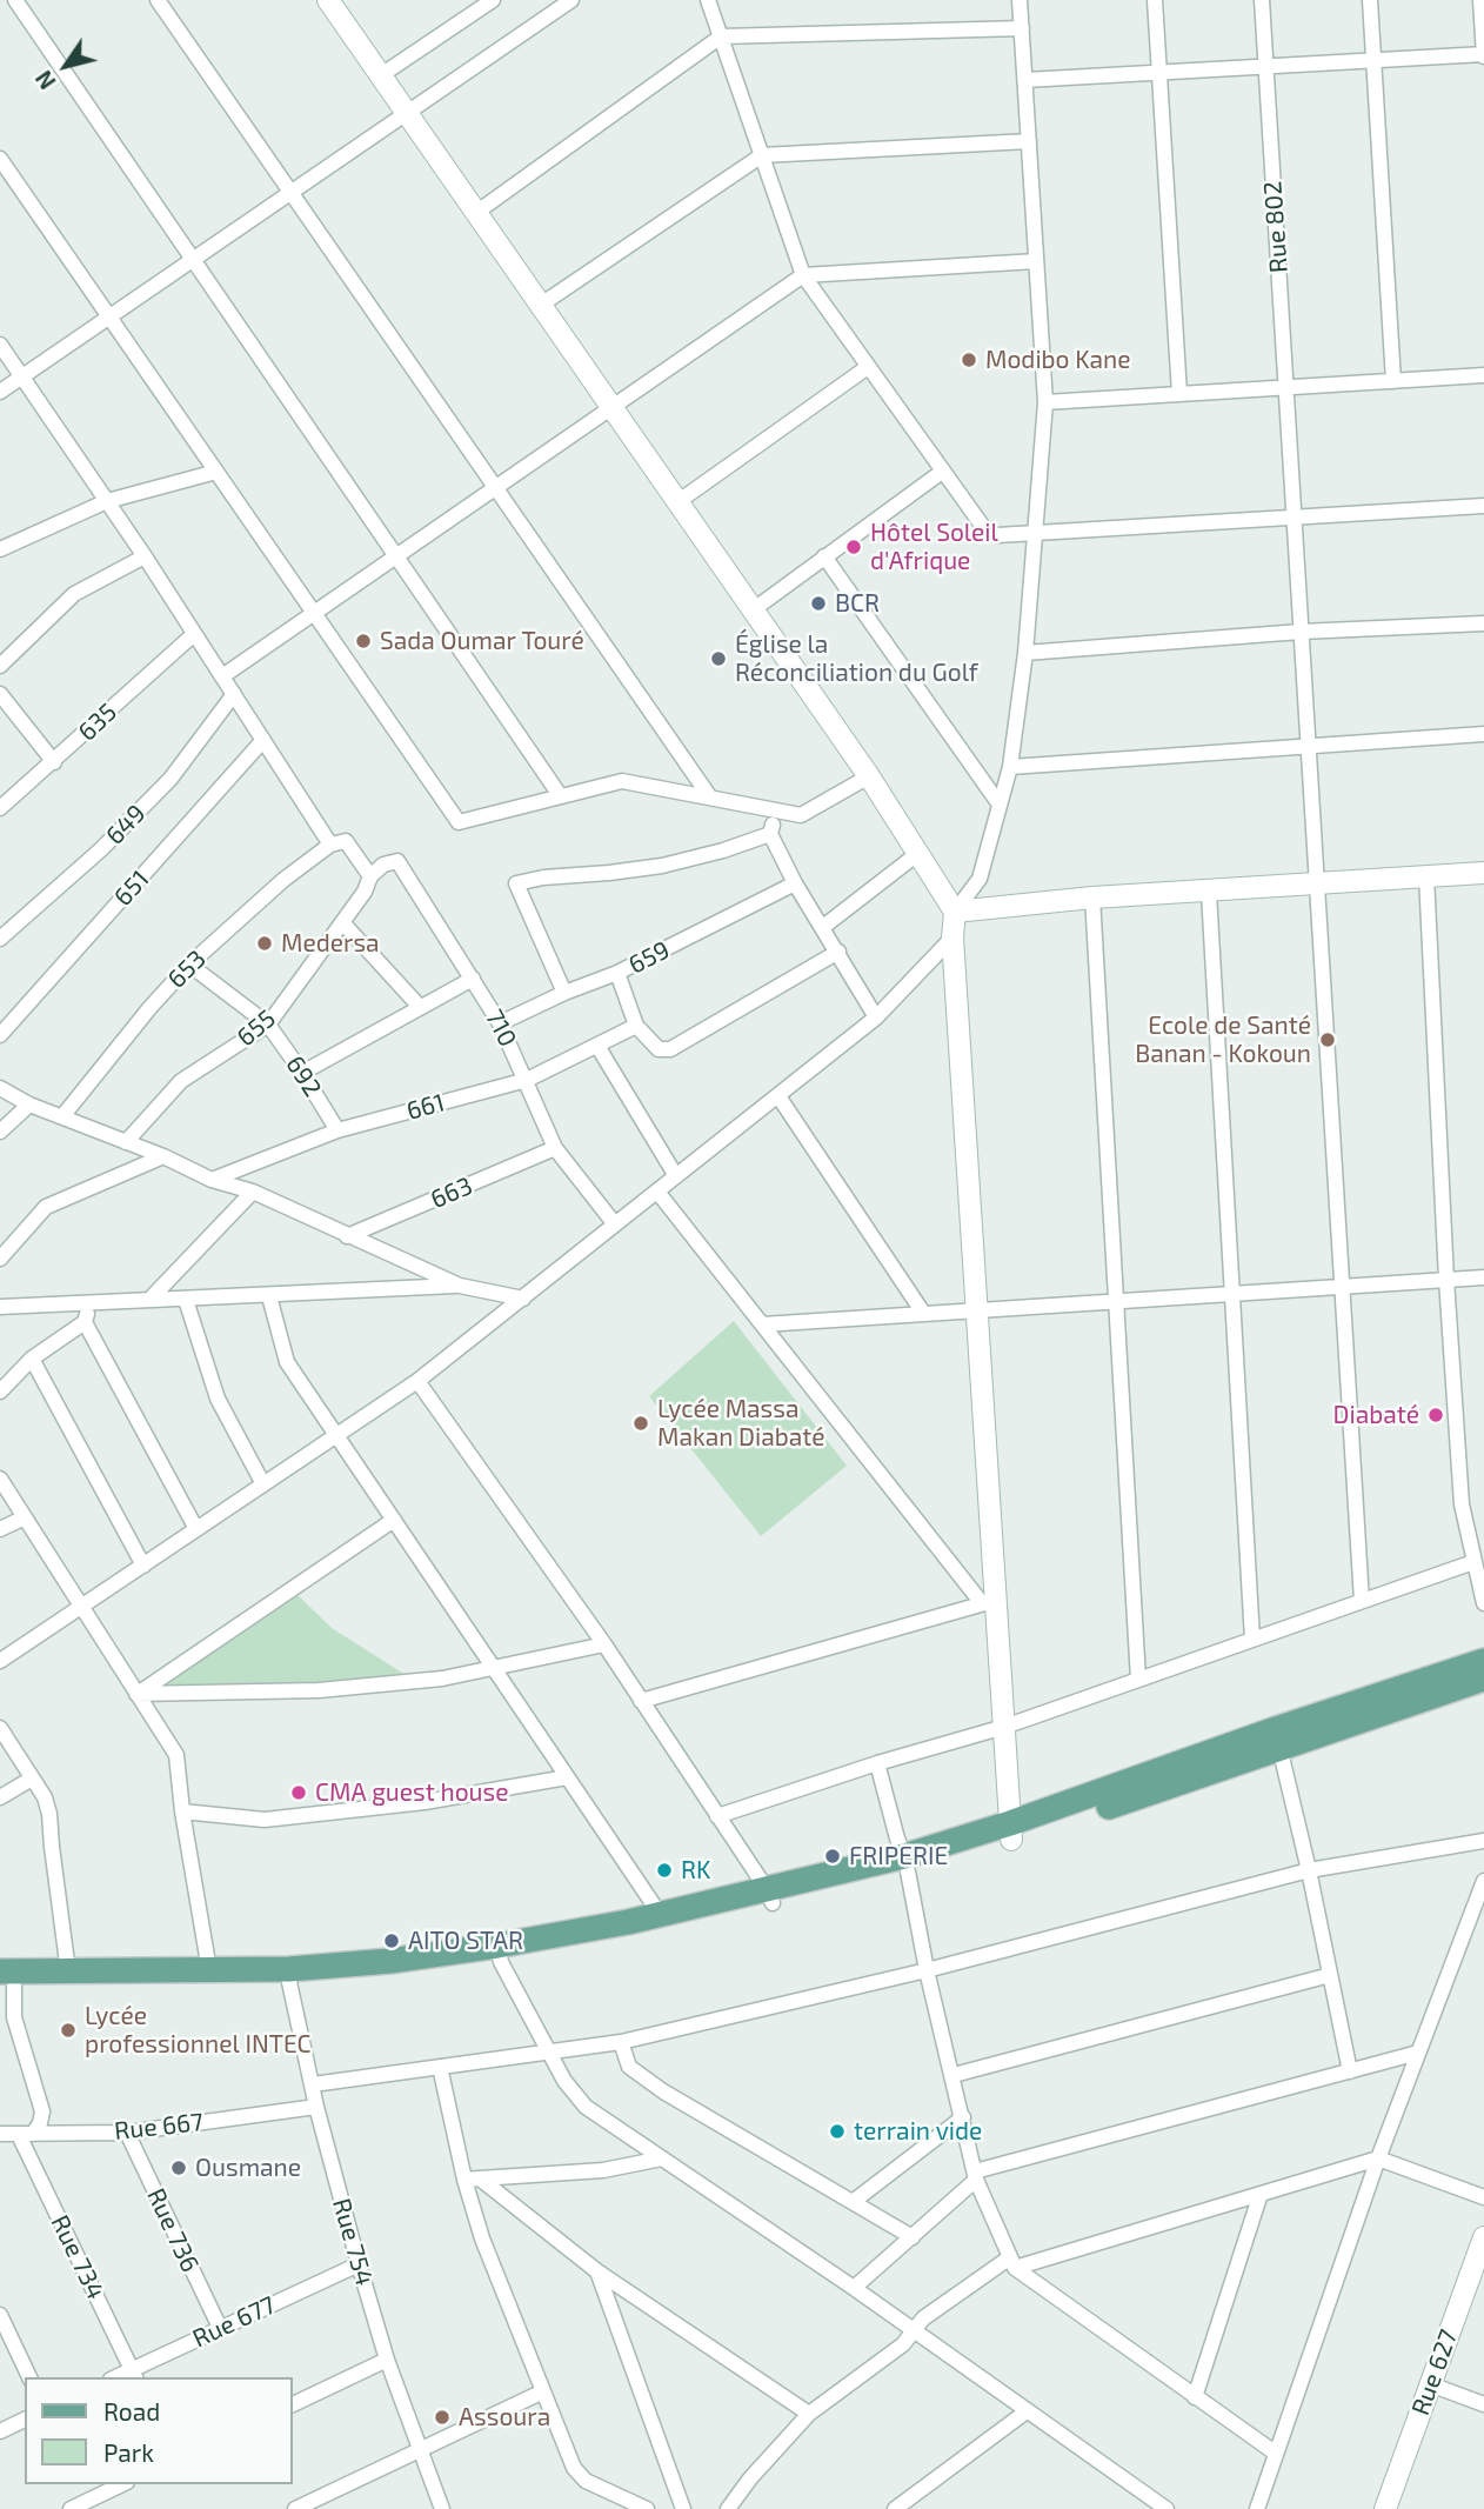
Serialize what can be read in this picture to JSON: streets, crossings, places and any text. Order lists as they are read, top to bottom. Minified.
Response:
{"streets":{"street":["Rue 802","635","649","651","659","653","655","710","692","661","663","Rue 667","Rue 736","Rue 754","Rue 734","Rue 677","Rue 627"]},"crossings":[["659","710"],["653","692"],["655","710"],["655","692"],["710","661"],["710","663"],["692","661"],["Rue 667","Rue 736"],["Rue 667","Rue 754"],["Rue 667","Rue 734"],["Rue 736","Rue 677"],["Rue 754","Rue 677"],["Rue 734","Rue 677"]],"places":["Modibo Kane","Hôtel Soleil d'Afrique","BCR","Sada Oumar Touré","Église la Réconciliation du Golf","Medersa","Ecole de Santé Banan - Kokoun","Diabaté","Lycée Massa Makan Diabaté","CMA guest house","FRIPERIE","RK","AITO STAR","Lycée professionnel INTEC","terrain vide","Ousmane","Assoura"],"legend":["Road","Park"],"north":"bottom left"}
